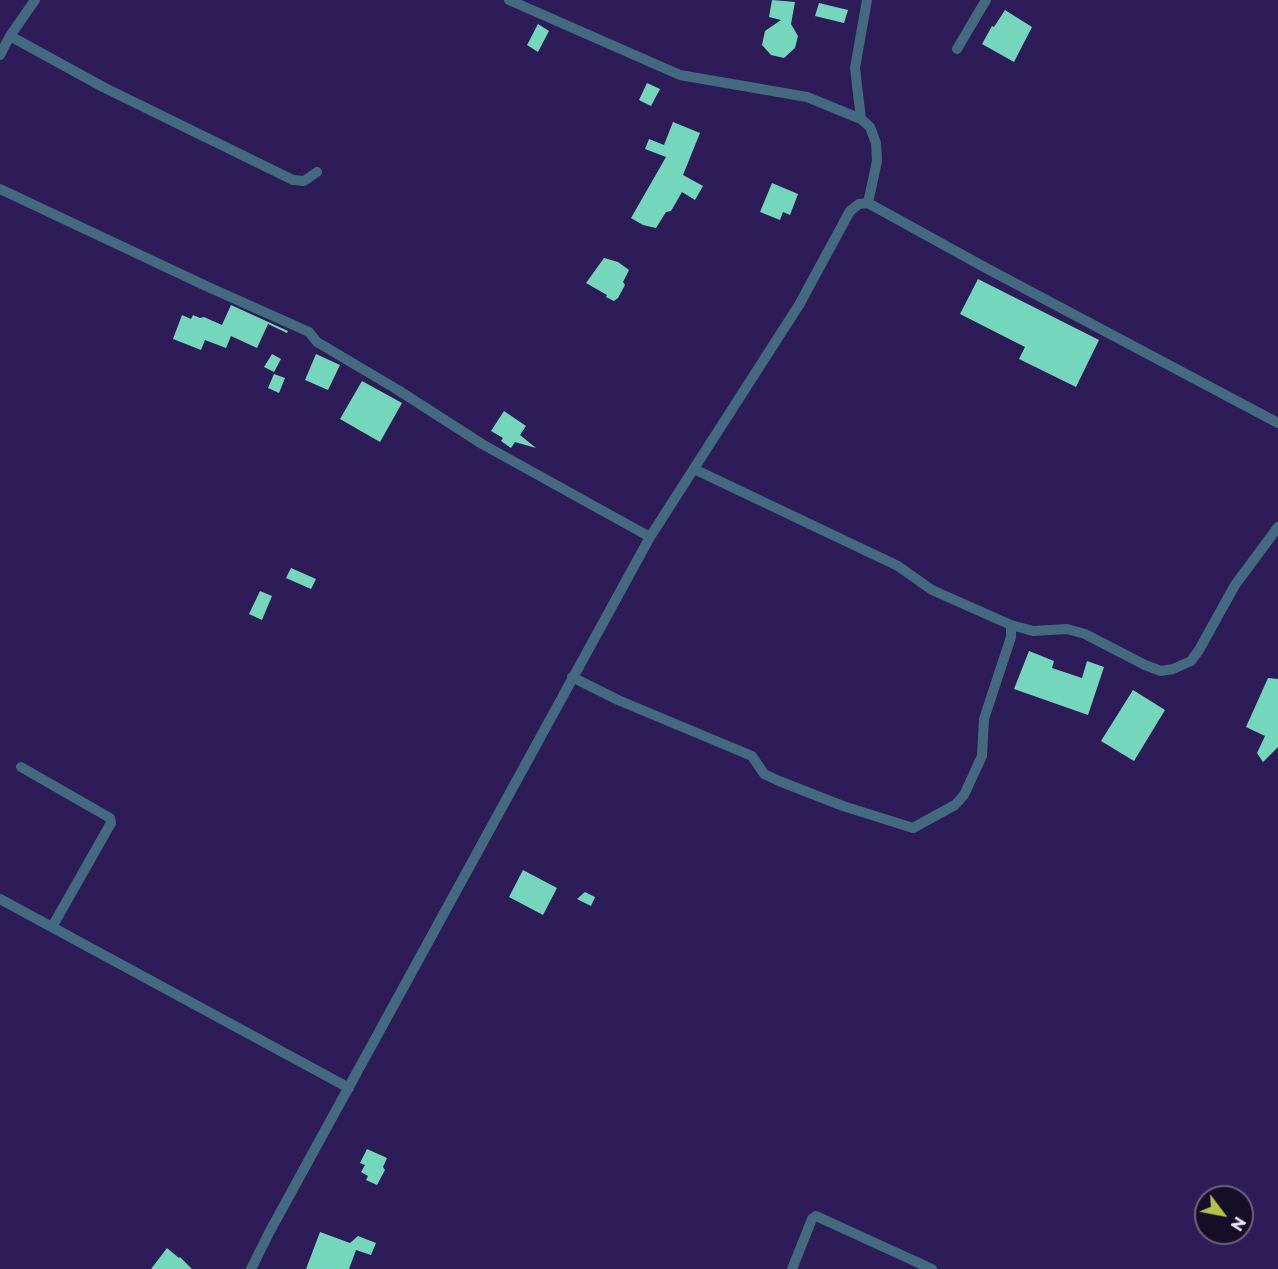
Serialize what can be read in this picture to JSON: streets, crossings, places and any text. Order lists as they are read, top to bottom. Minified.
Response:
{"north":"bottom right"}
